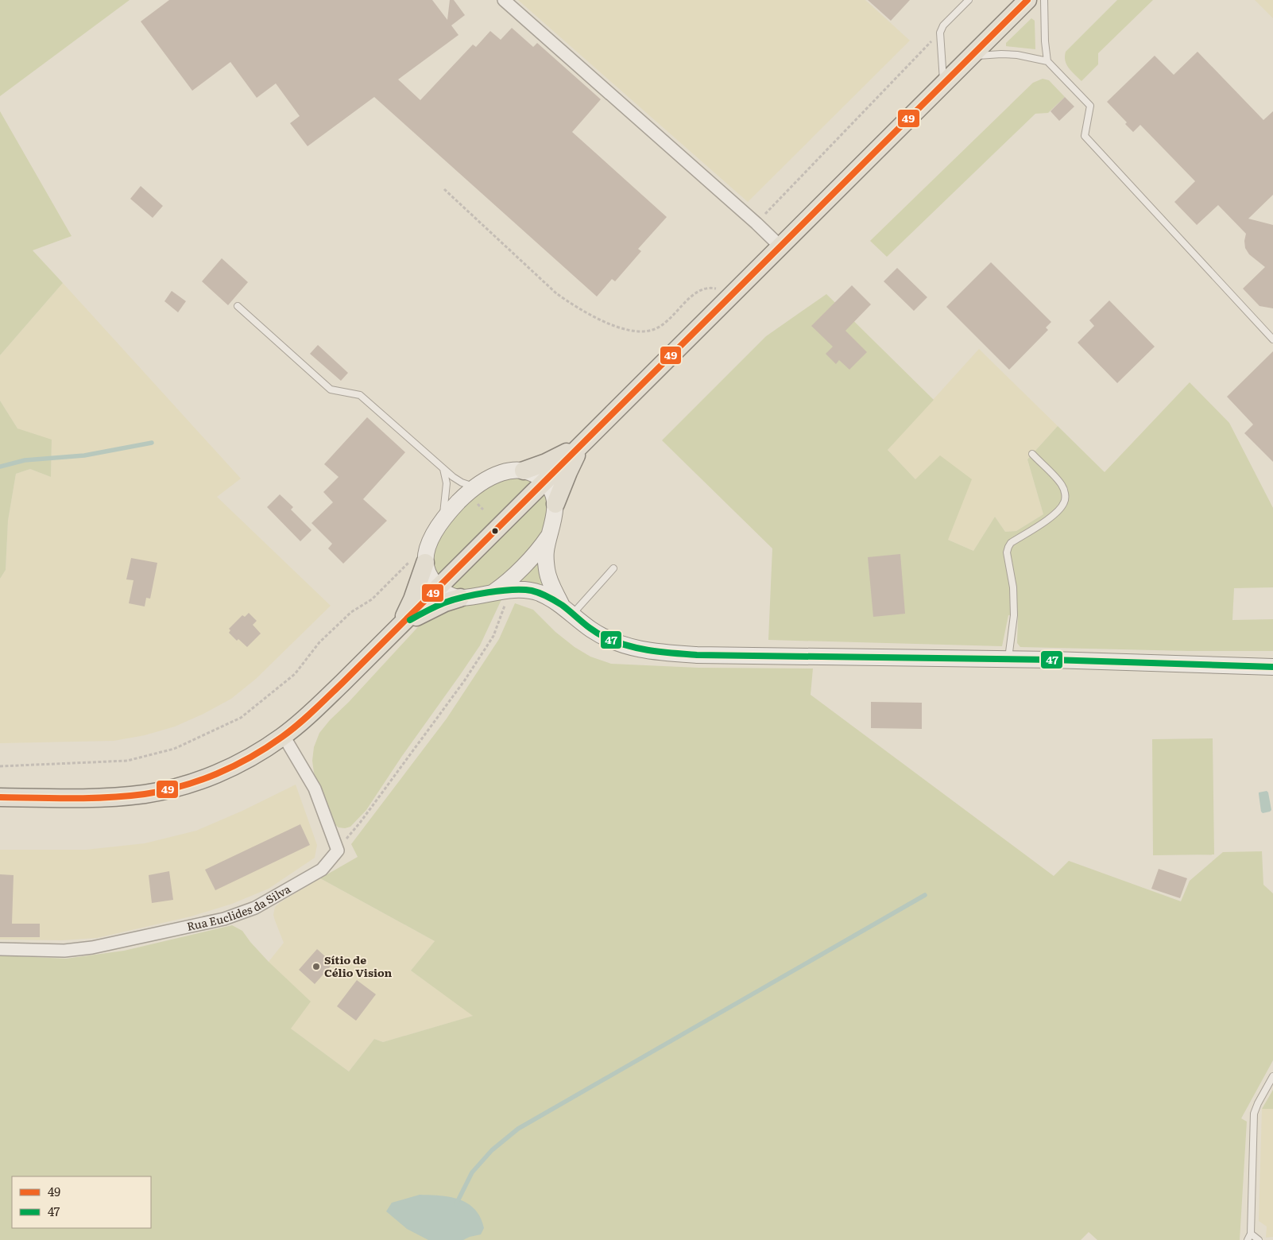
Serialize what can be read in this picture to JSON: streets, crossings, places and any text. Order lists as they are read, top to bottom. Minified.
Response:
{"streets":{"street":["Rua Euclides da Silva"]},"places":["Sítio de Célio Vision"],"lines":["transit line 49","transit line 47"],"legend":["49","47"]}
